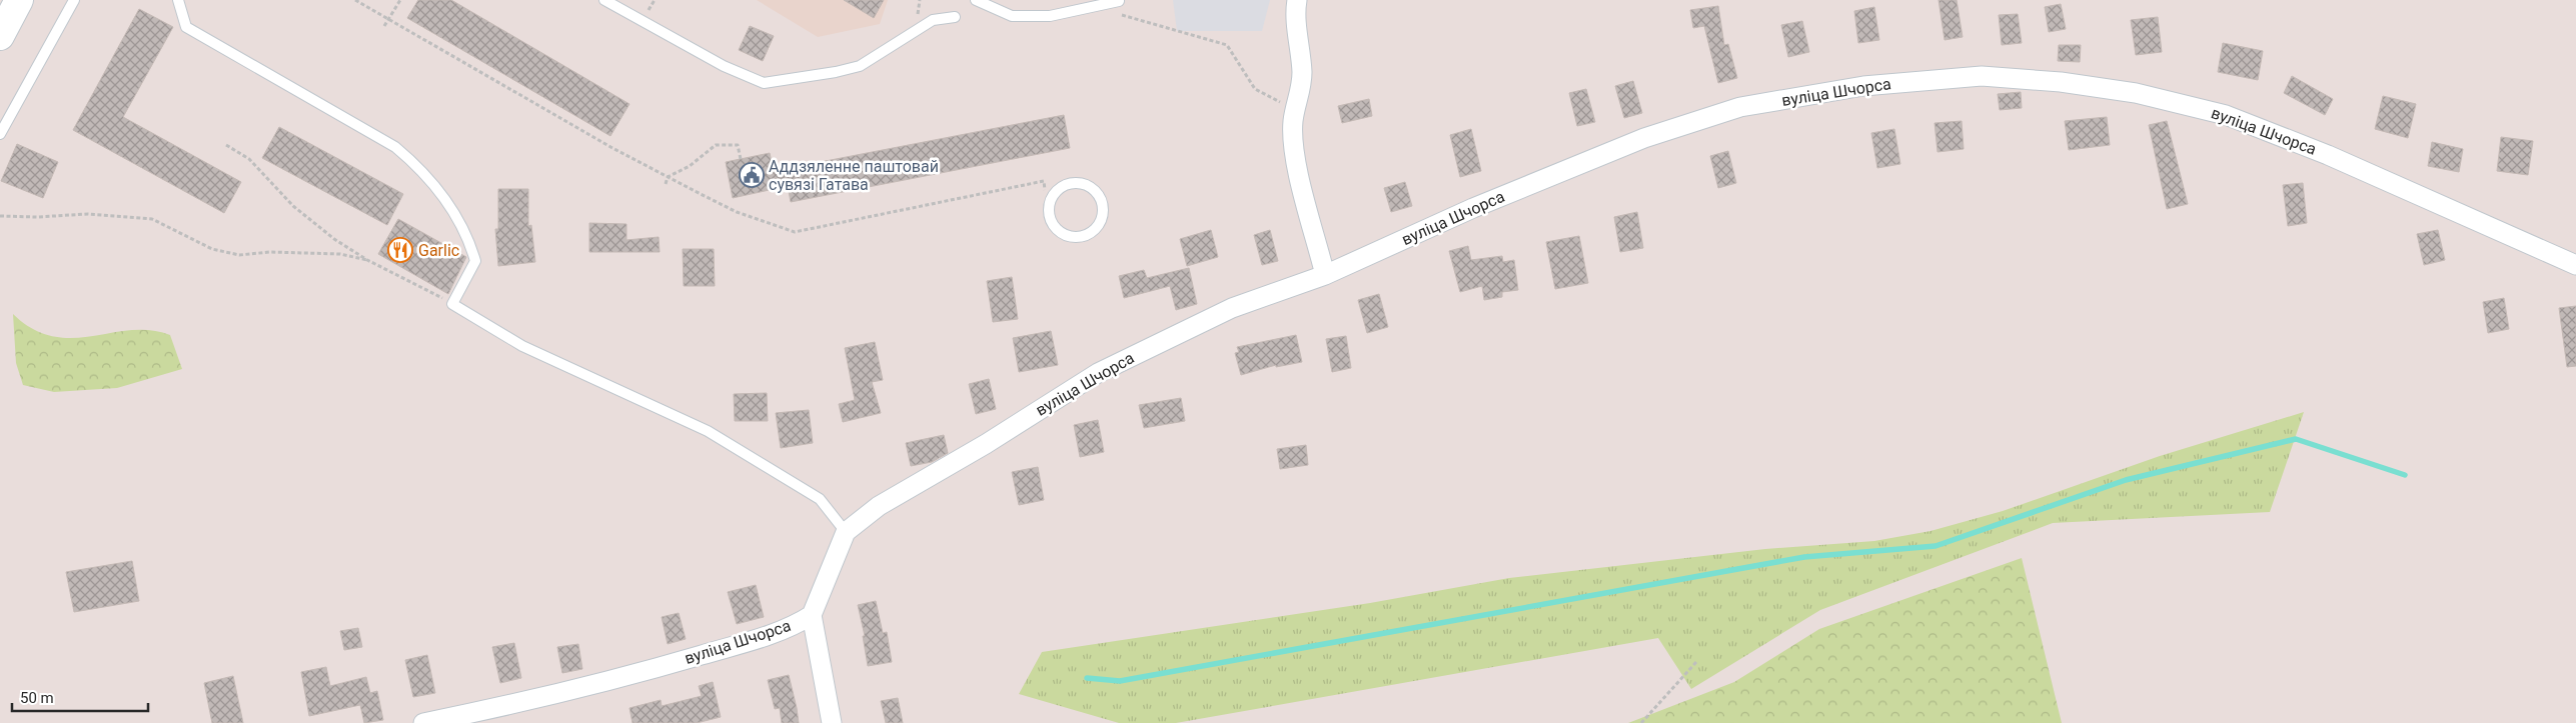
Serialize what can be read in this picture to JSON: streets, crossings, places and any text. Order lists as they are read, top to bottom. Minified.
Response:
{"streets":{"street":["вуліца Шчорса"]},"places":{"public building":["Аддзяленне паштовай сувязі Гатава"],"restaurant":["Garlic"]},"scale_bar":"50 m"}
